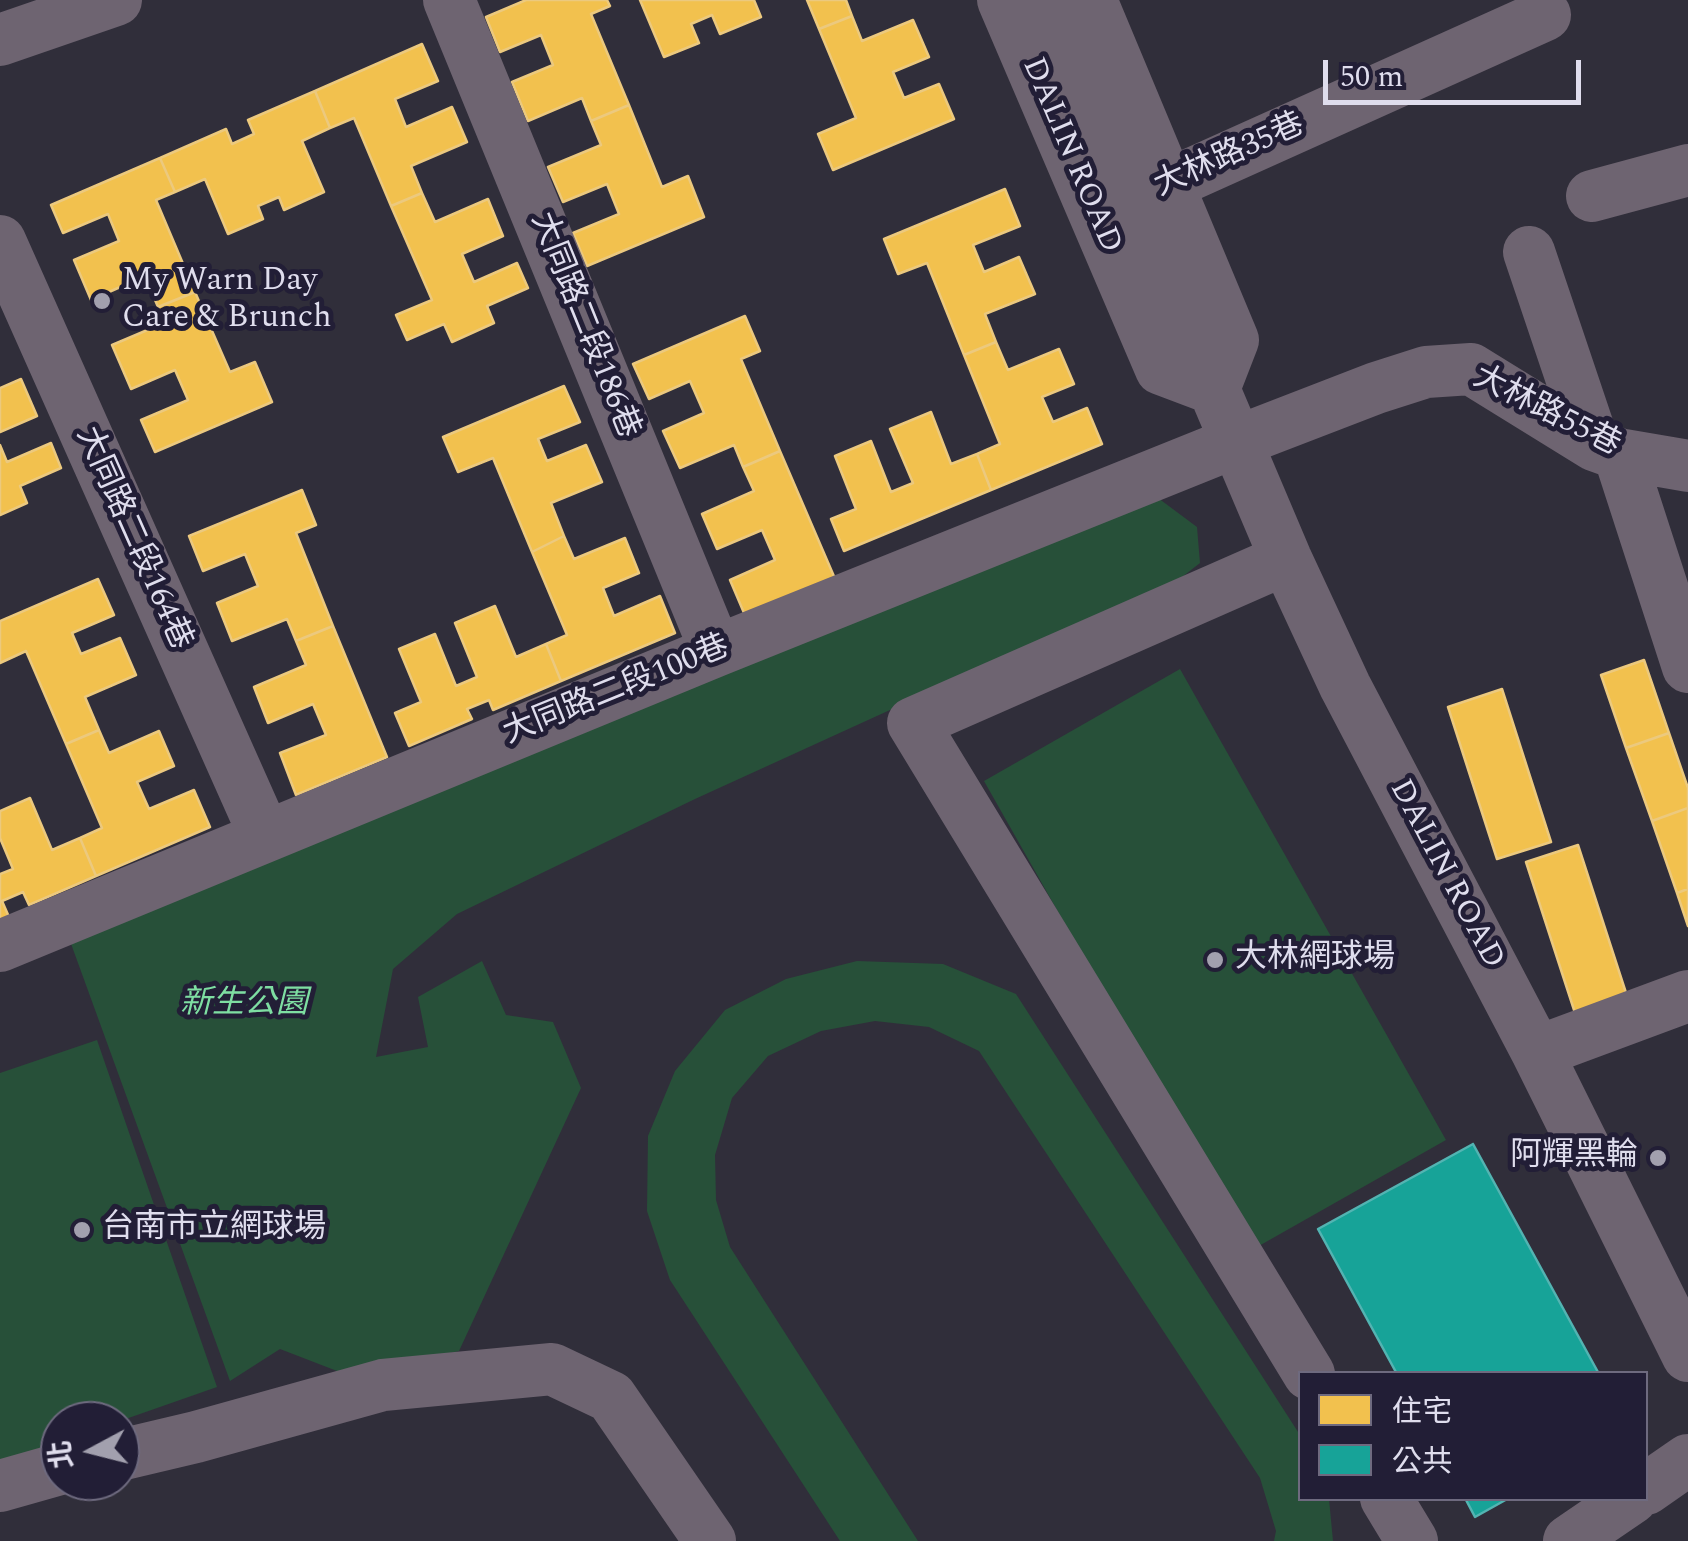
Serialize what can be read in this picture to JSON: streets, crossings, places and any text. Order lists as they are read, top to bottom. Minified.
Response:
{"streets":{"street":["DALIN ROAD","大林路35巷","大同路二段186巷","大林路55巷","大同路二段164巷","大同路二段100巷"]},"crossings":[["DALIN ROAD","大林路35巷"],["DALIN ROAD","大林路55巷"],["DALIN ROAD","大同路二段100巷"],["大同路二段186巷","大同路二段100巷"],["大林路55巷","大同路二段100巷"],["大同路二段164巷","大同路二段100巷"]],"parks":["新生公園"],"places":["My Warn Day Care & Brunch","大林網球場","阿輝黑輪","台南市立網球場"],"legend":["住宅","公共"],"scale_bar":"50 m","north":"left"}
